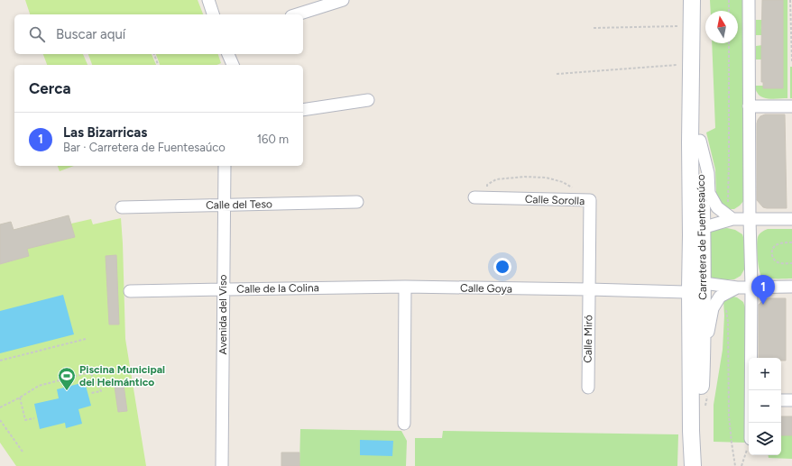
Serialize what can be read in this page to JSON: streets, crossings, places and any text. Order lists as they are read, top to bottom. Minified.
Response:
{"streets":{"main road":["Carretera de Fuentesaúco"],"street":["Calle Sorolla","Calle del Teso","Calle de la Colina","Calle Goya","Avenida del Viso","Calle Miró"]},"crossings":[["Calle Sorolla","Calle Goya"],["Calle Sorolla","Calle Miró"],["Calle del Teso","Avenida del Viso"],["Carretera de Fuentesaúco","Calle Goya"],["Calle de la Colina","Calle Goya"],["Calle de la Colina","Avenida del Viso"],["Calle Goya","Calle Miró"]],"places":{"sports":["Piscina Municipal del Helmántico"]},"north":"top","page":{"search":"Buscar aquí","heading":"Cerca","list":[{"mark":"1","name":"Las Bizarricas","note":"Bar · Carretera de Fuentesaúco","value":"160 m"}],"pins":"1","map_buttons":["+","−"]}}
